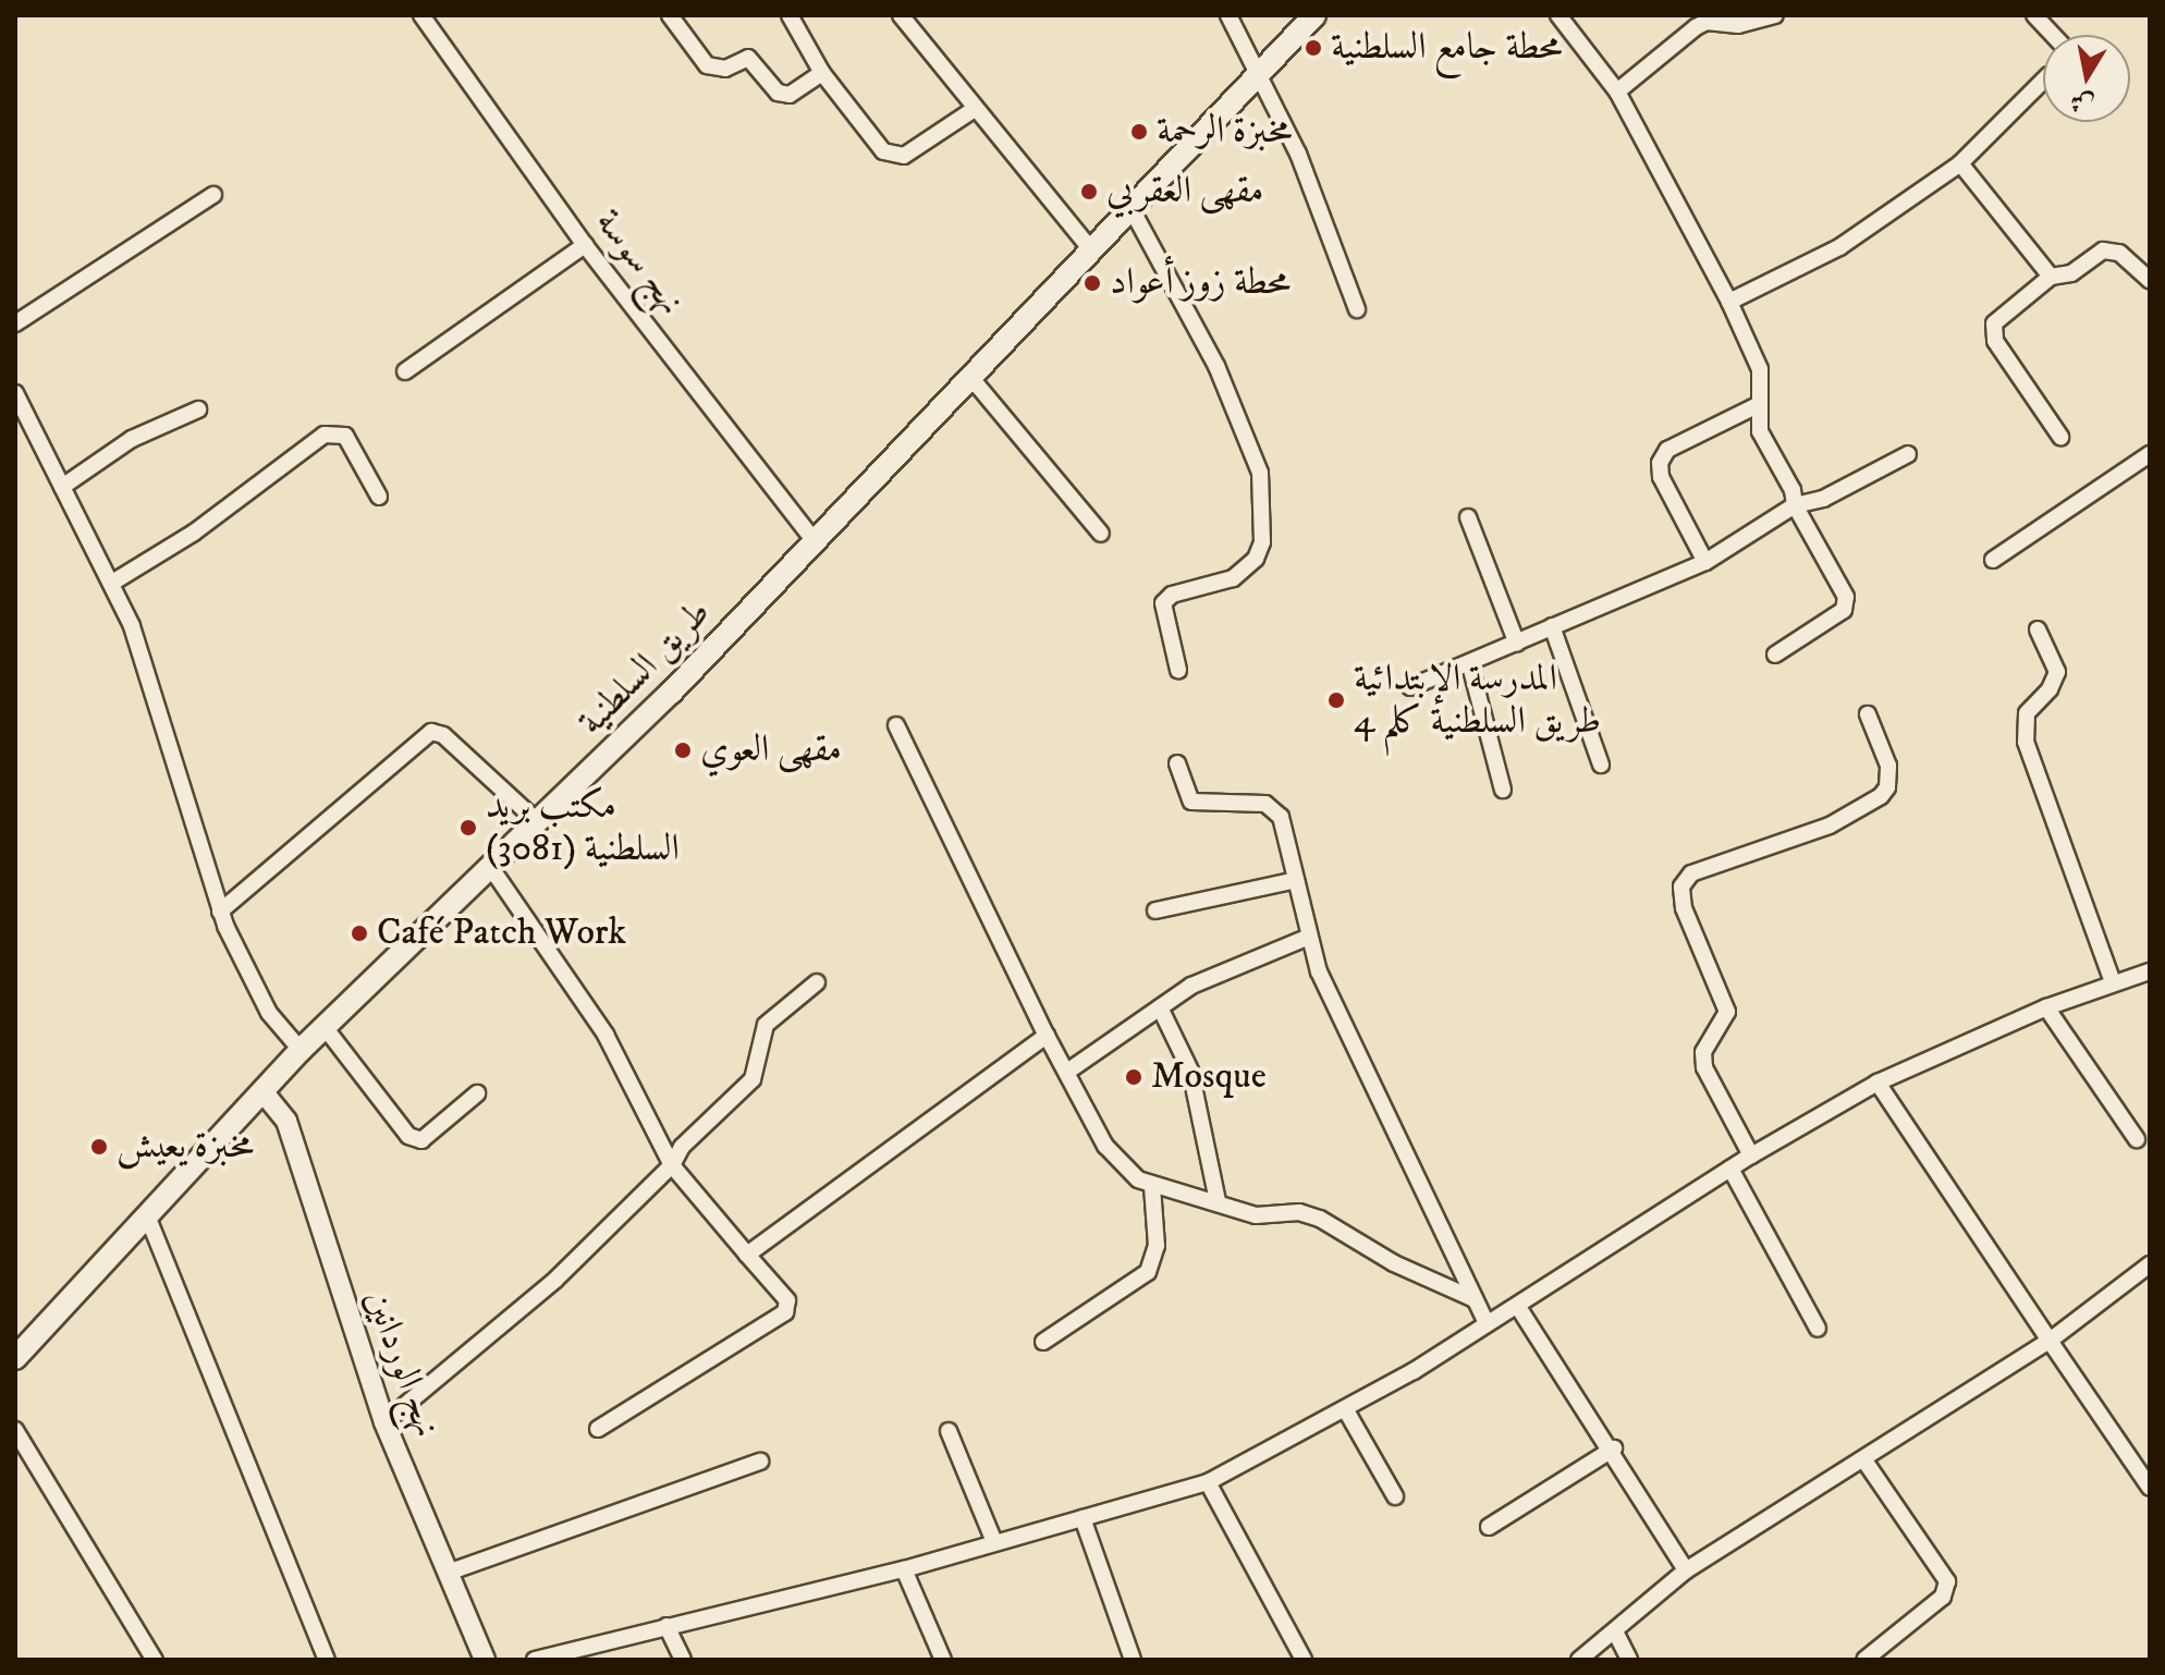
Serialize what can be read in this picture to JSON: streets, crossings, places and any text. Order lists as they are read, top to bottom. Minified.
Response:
{"streets":{"main road":["طريق السلطنية"],"street":["نهج سوسة","نهج الوردانين"]},"crossings":[["نهج سوسة","طريق السلطنية"],["طريق السلطنية","نهج الوردانين"]],"places":["محطة جامع السلطنية","مخبزة الرحمة","مقهى العقربي","محطة زوز أعواد","المدرسة الإبتدائية طريق السلطنية كلم 4","مقهى العوي","مكتب بريد السلطنية (3081)","Café Patch Work","Mosque","مخبزة يعيش"],"north":"bottom"}
